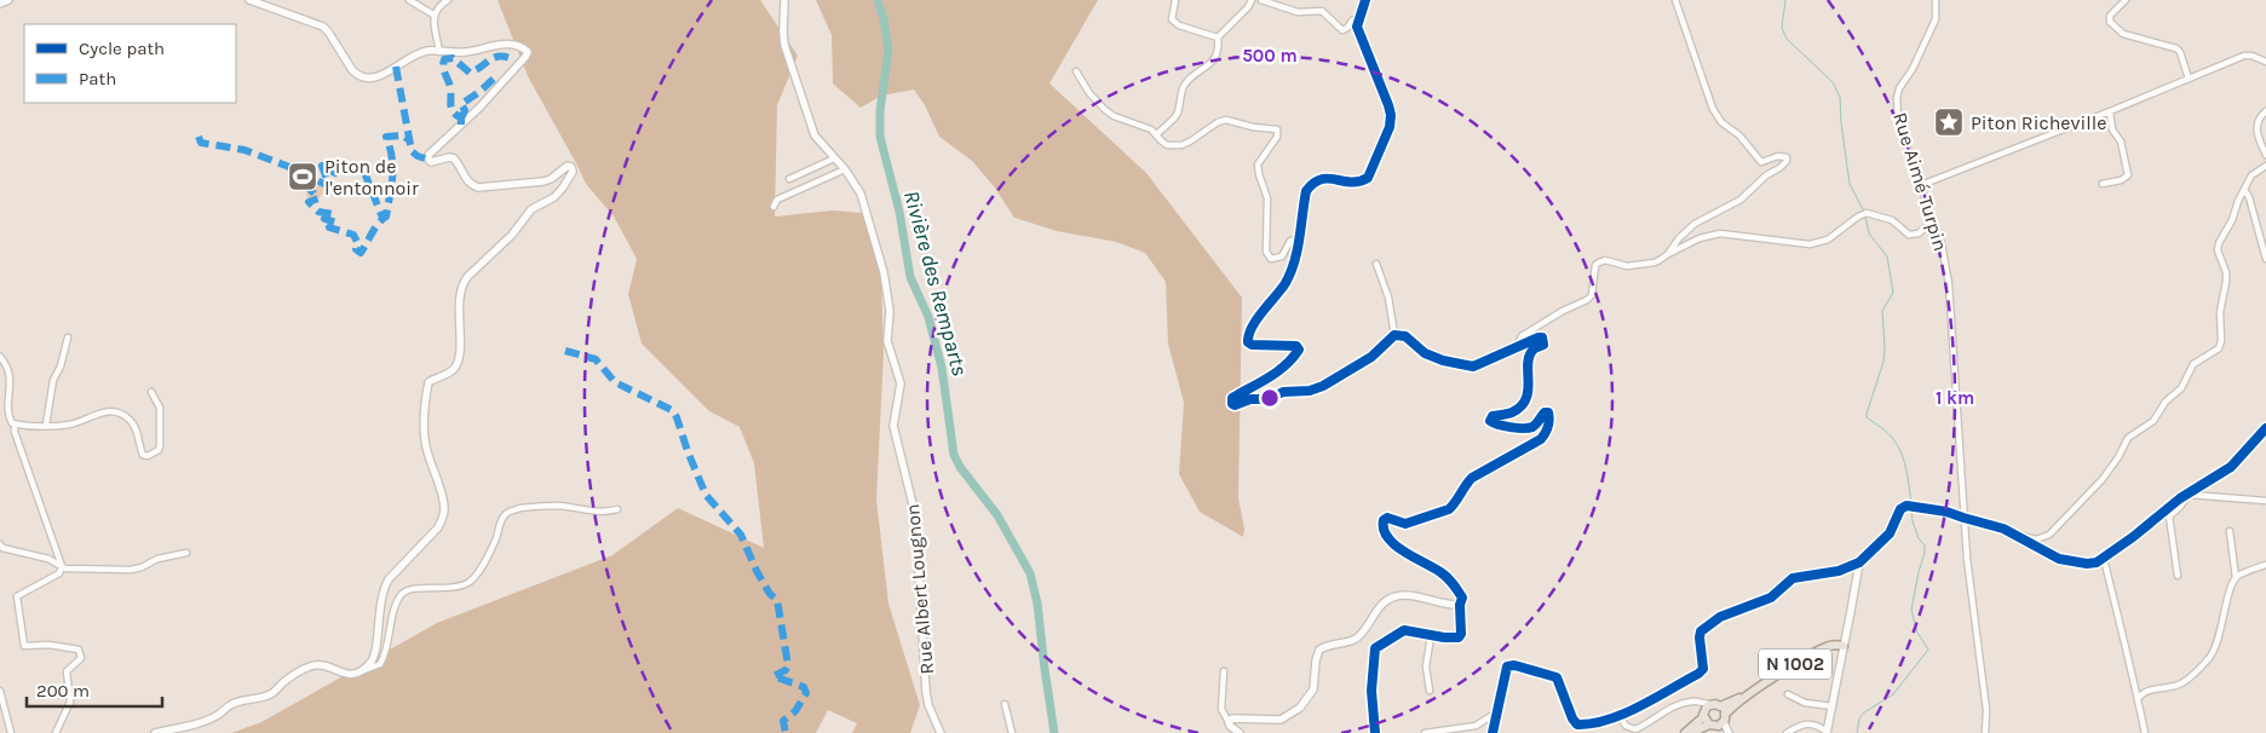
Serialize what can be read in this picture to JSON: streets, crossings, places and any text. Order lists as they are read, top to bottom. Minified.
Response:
{"streets":{"main road":["N 1002"],"street":["Rue Aimé Turpin","Rue Albert Lougnon"]},"water":["Rivière des Remparts"],"places":{"place":["Piton Richeville"],"sports":["Piton de l'entonnoir"]},"legend":["Cycle path","Path"],"scale_bar":"200 m","rings":["500 m","1 km"]}
